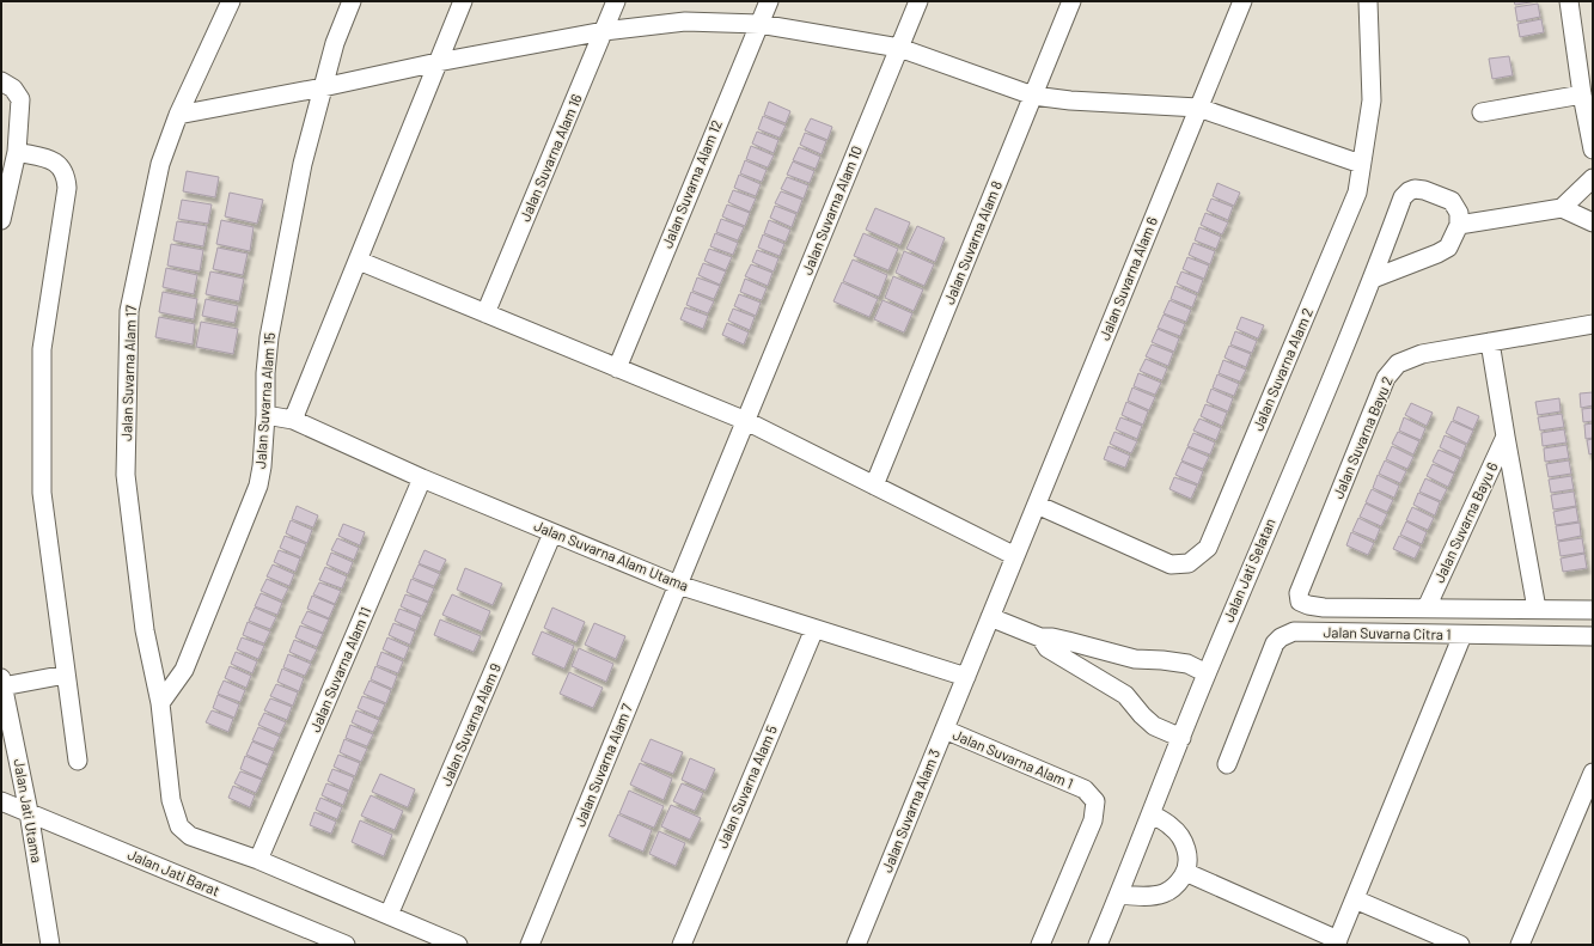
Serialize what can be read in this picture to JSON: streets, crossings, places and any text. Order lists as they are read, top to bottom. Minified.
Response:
{"streets":{"street":["Jalan Suvarna Alam 16","Jalan Suvarna Alam 12","Jalan Suvarna Alam 10","Jalan Suvarna Alam 8","Jalan Suvarna Alam 6","Jalan Suvarna Alam 2","Jalan Suvarna Alam 17","Jalan Suvarna Alam 15","Jalan Suvarna Bayu 2","Jalan Suvarna Bayu 6","Jalan Suvarna Alam Utama","Jalan Jati Selatan","Jalan Suvarna Citra 1","Jalan Suvarna Alam 11","Jalan Suvarna Alam 9","Jalan Suvarna Alam 1","Jalan Suvarna Alam 7","Jalan Suvarna Alam 5","Jalan Jati Utama","Jalan Suvarna Alam 3","Jalan Jati Barat"]},"crossings":[["Jalan Suvarna Alam 10","Jalan Suvarna Alam Utama"],["Jalan Suvarna Alam 10","Jalan Suvarna Alam 7"],["Jalan Suvarna Alam 6","Jalan Suvarna Alam 2"],["Jalan Suvarna Alam 6","Jalan Suvarna Alam 3"],["Jalan Suvarna Alam 17","Jalan Suvarna Alam 15"],["Jalan Suvarna Alam 17","Jalan Suvarna Alam 11"],["Jalan Suvarna Alam 17","Jalan Suvarna Alam 9"],["Jalan Suvarna Alam 15","Jalan Suvarna Alam Utama"],["Jalan Suvarna Bayu 2","Jalan Suvarna Bayu 6"],["Jalan Suvarna Alam Utama","Jalan Suvarna Alam 11"],["Jalan Suvarna Alam Utama","Jalan Suvarna Alam 9"],["Jalan Suvarna Alam Utama","Jalan Suvarna Alam 7"],["Jalan Suvarna Alam Utama","Jalan Suvarna Alam 5"],["Jalan Suvarna Alam Utama","Jalan Suvarna Alam 3"],["Jalan Suvarna Alam 1","Jalan Suvarna Alam 3"],["Jalan Jati Utama","Jalan Jati Barat"]]}
